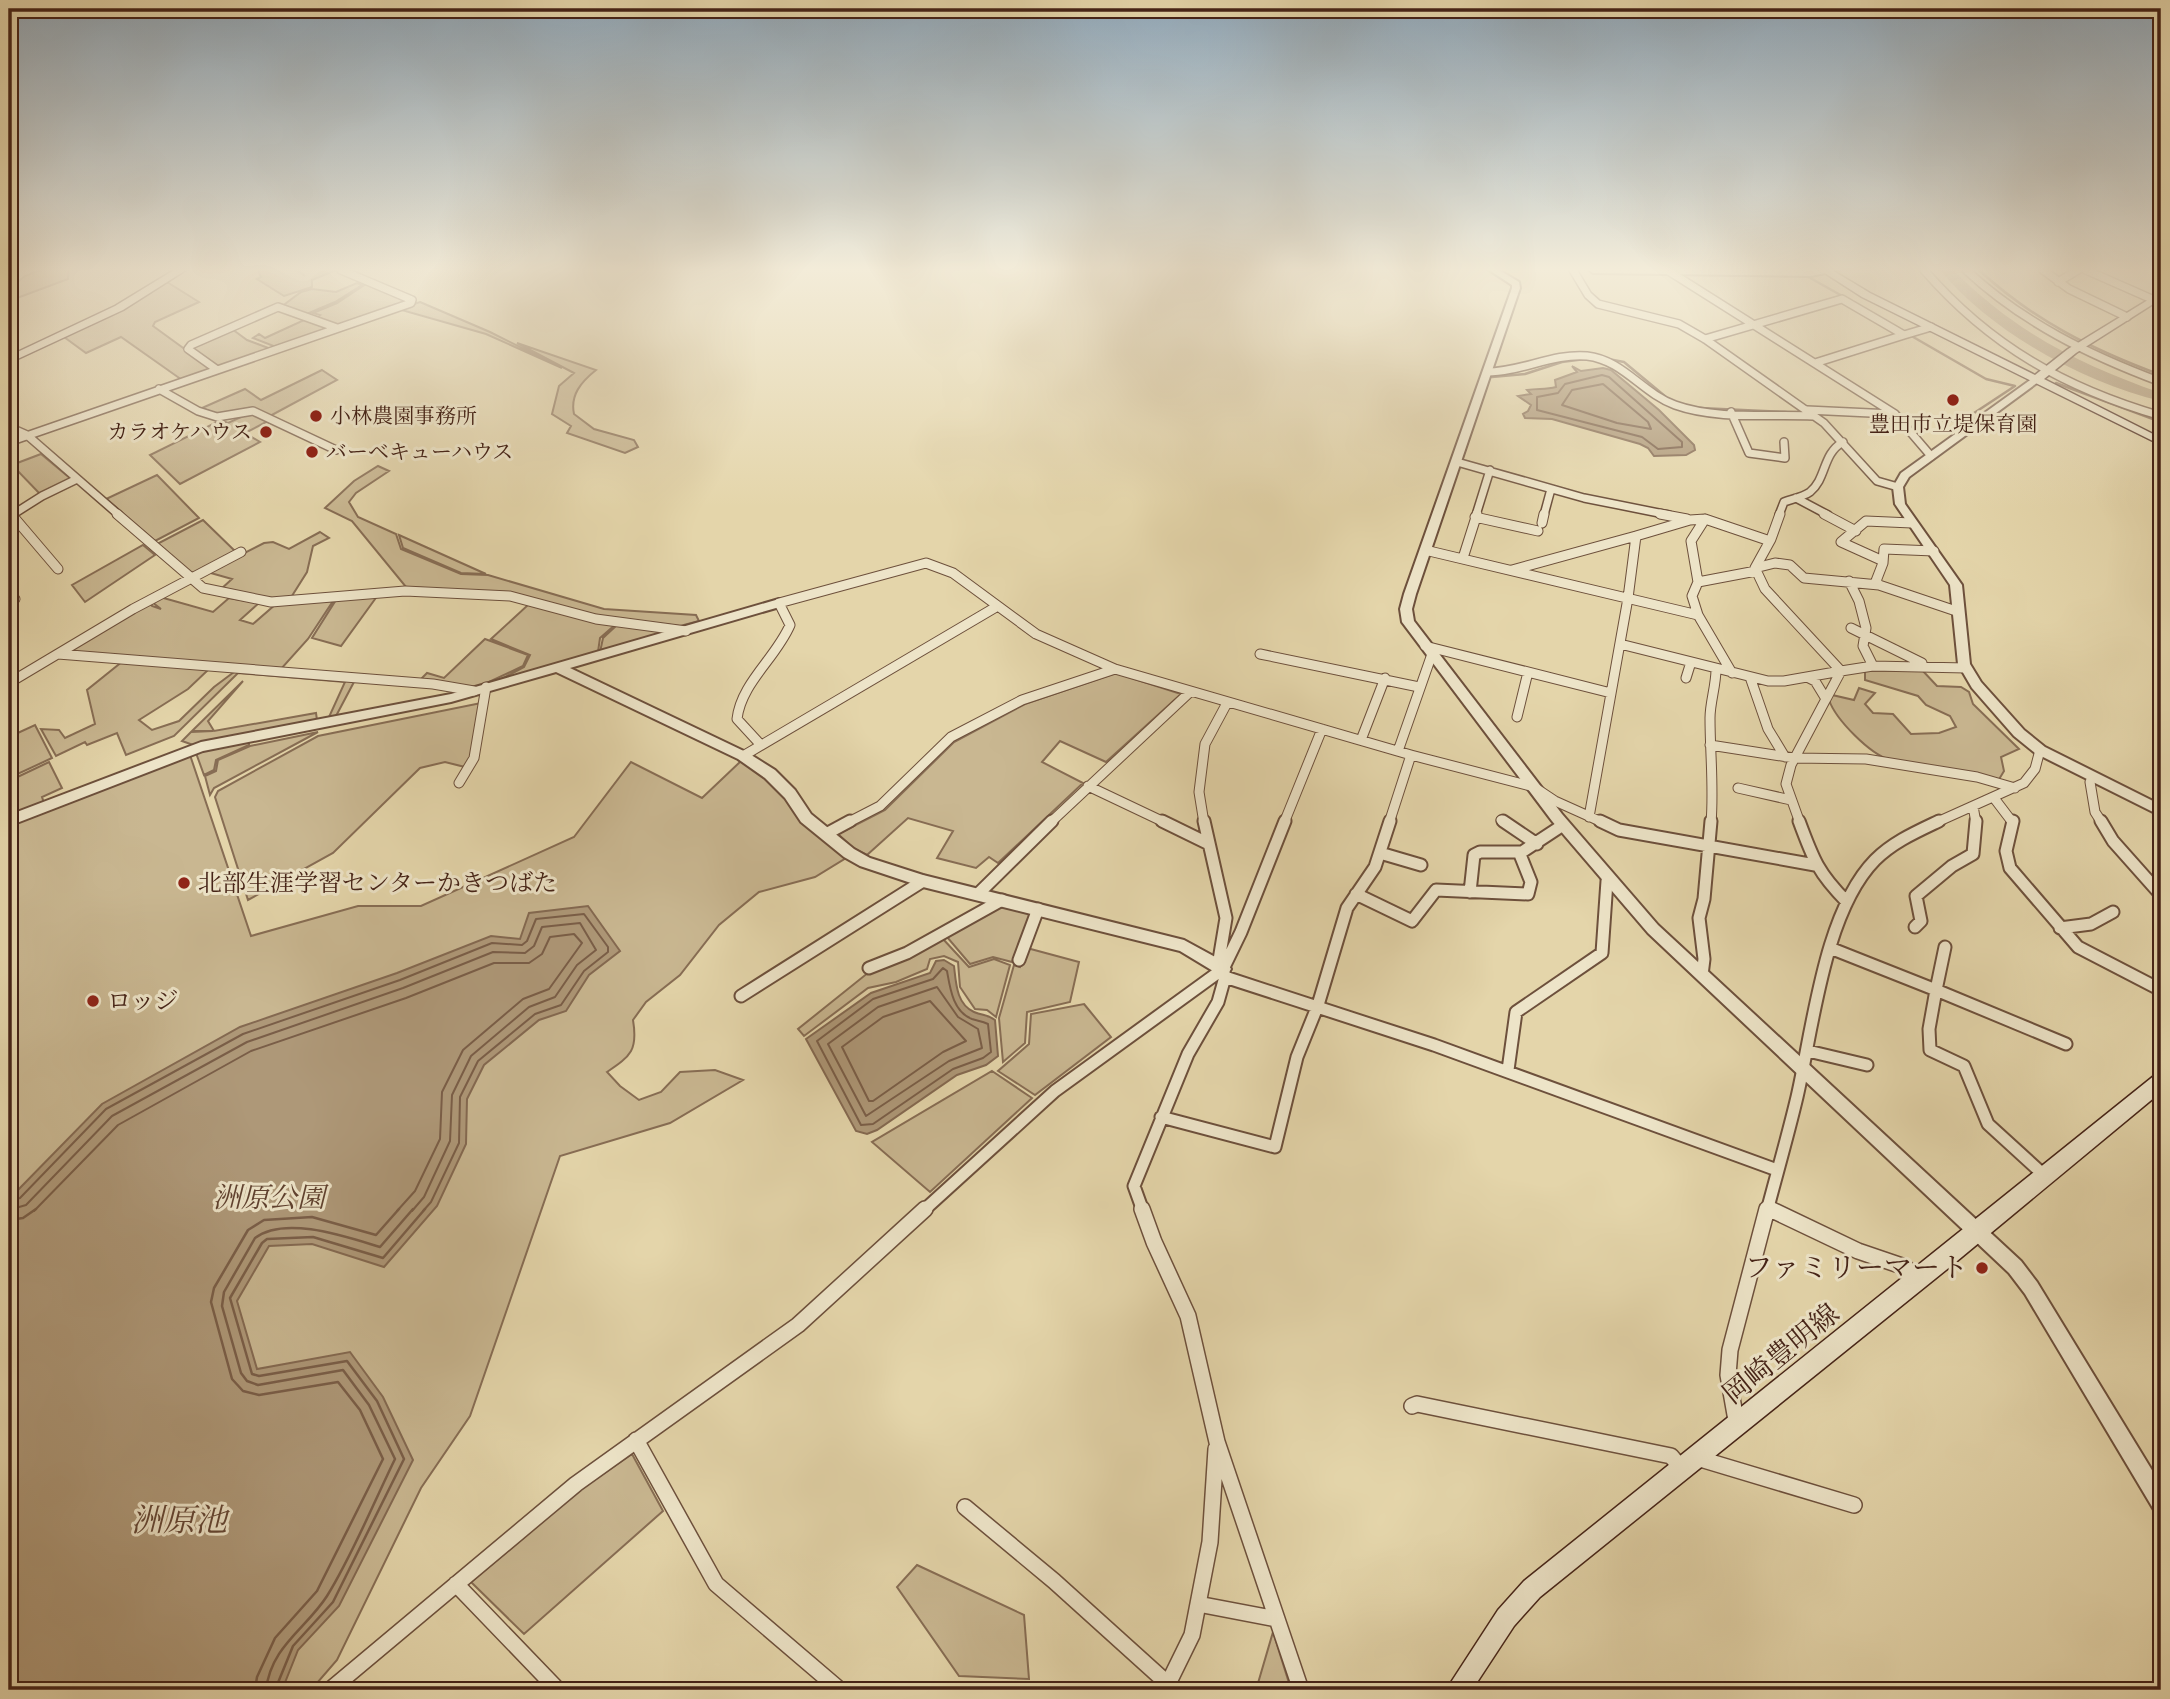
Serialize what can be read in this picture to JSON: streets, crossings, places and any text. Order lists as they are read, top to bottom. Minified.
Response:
{"streets":{"main road":["岡崎豊明線"]},"water":["洲原池"],"parks":["洲原公園"],"places":["豊田市立堤保育園","小林農園事務所","カラオケハウス","バーベキューハウス","北部生涯学習センターかきつばた","ロッジ","ファミリーマート"]}
